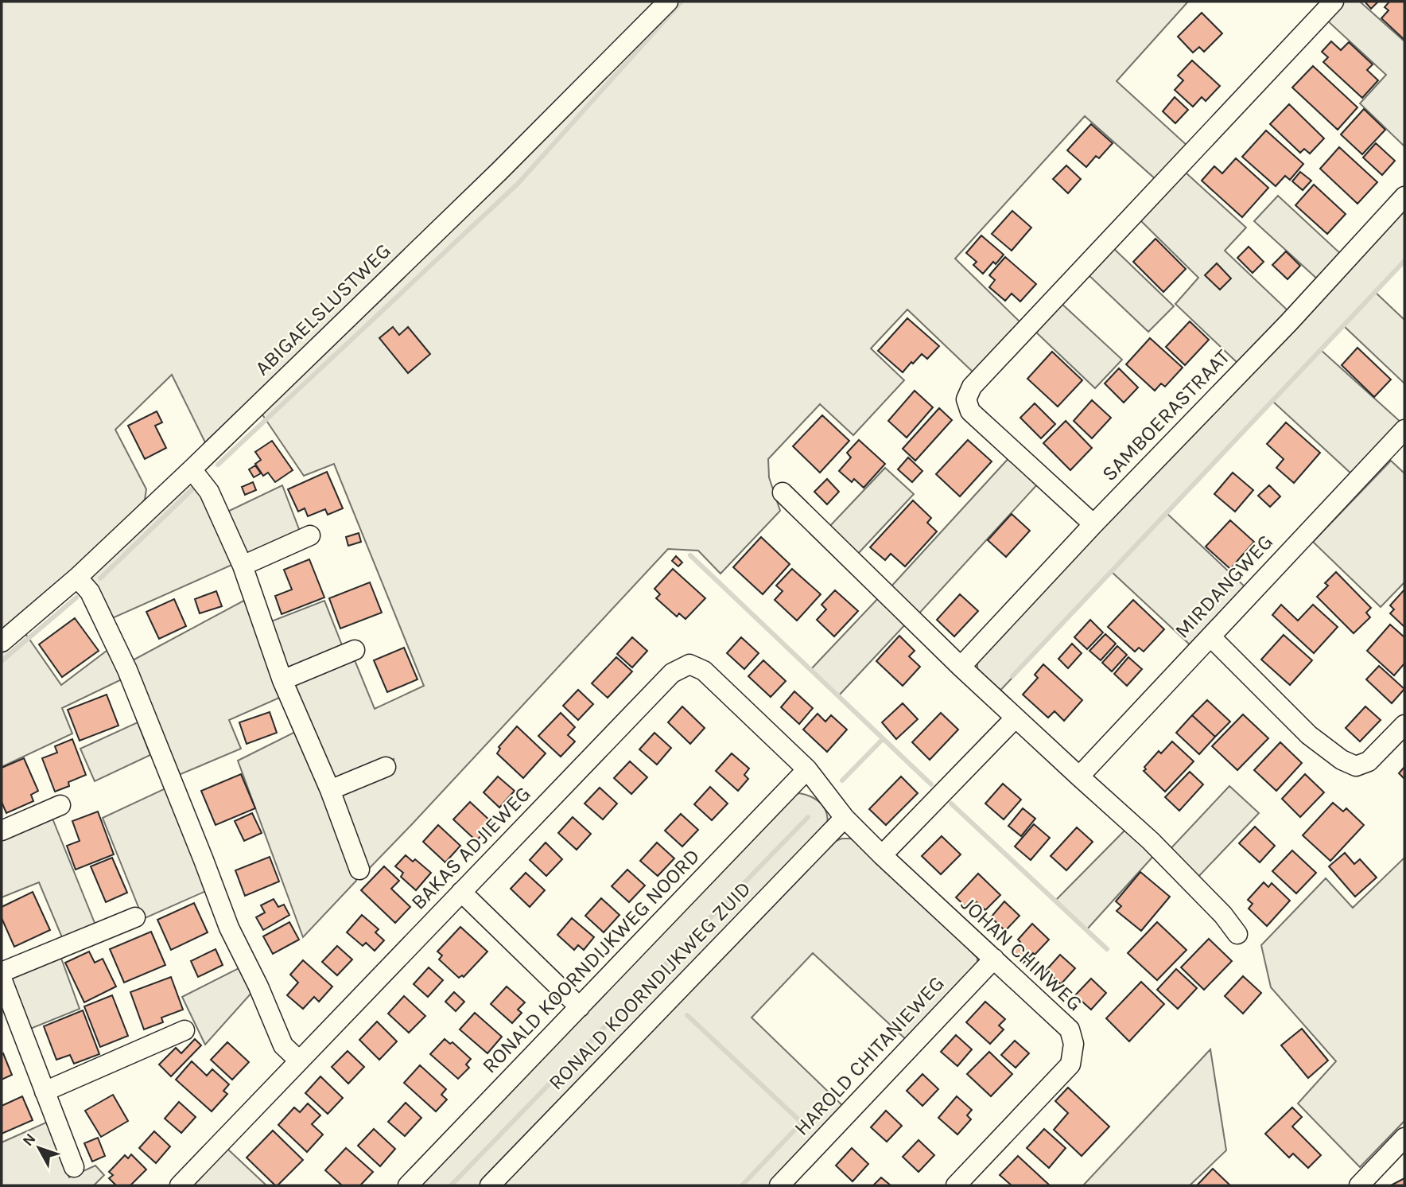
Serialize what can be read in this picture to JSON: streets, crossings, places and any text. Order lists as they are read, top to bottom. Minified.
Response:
{"streets":{"street":["ABIGAELSLUSTWEG","SAMBOERASTRAAT","MIRDANGWEG","BAKAS ADJIEWEG","JOHAN CHINWEG","RONALD KOORNDIJKWEG NOORD","RONALD KOORNDIJKWEG ZUID","HAROLD CHITANIEWEG"]},"crossings":[["BAKAS ADJIEWEG","JOHAN CHINWEG"],["BAKAS ADJIEWEG","RONALD KOORNDIJKWEG NOORD"],["JOHAN CHINWEG","RONALD KOORNDIJKWEG NOORD"],["JOHAN CHINWEG","RONALD KOORNDIJKWEG ZUID"],["JOHAN CHINWEG","HAROLD CHITANIEWEG"]],"north":"top left"}
